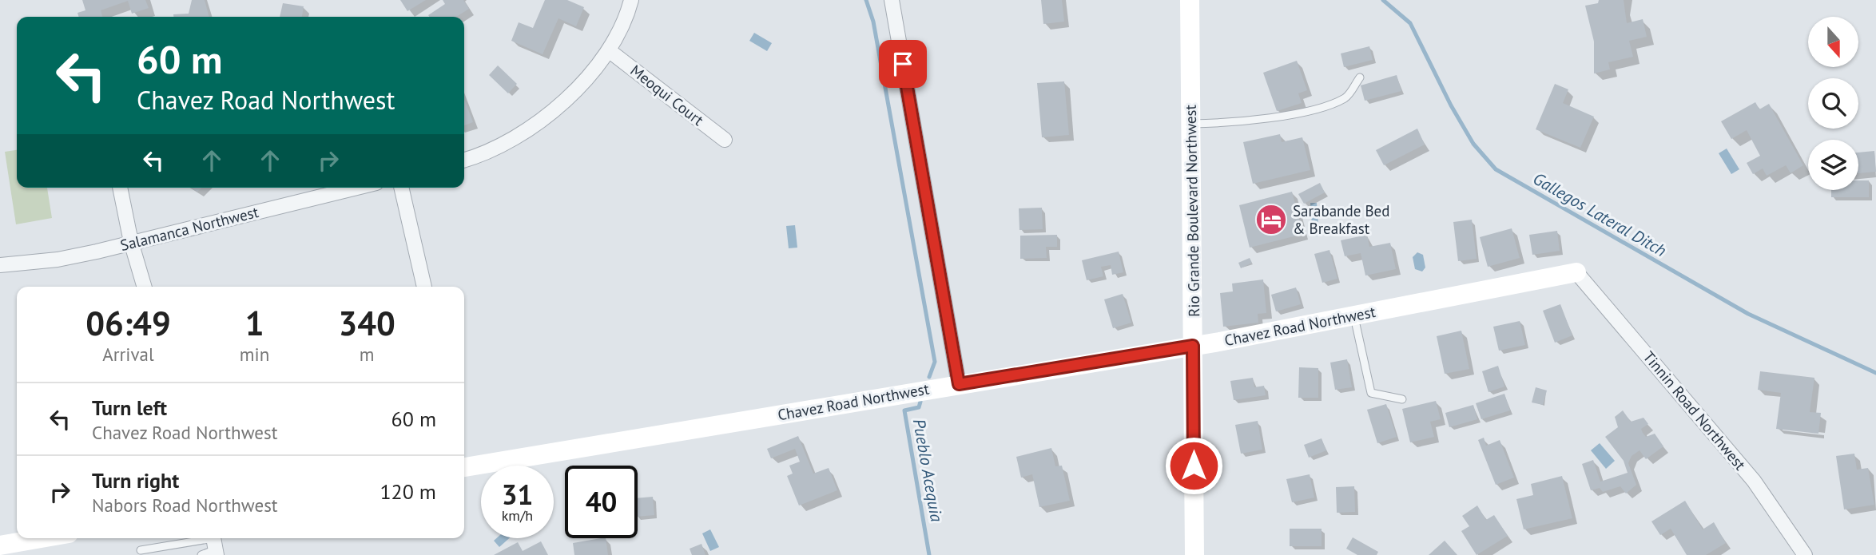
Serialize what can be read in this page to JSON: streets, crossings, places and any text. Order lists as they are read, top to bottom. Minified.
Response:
{"streets":{"street":["Meoqui Court","Rio Grande Boulevard Northwest","Salamanca Northwest","Chavez Road Northwest","Tinnin Road Northwest"]},"crossings":[["Rio Grande Boulevard Northwest","Chavez Road Northwest"],["Chavez Road Northwest","Tinnin Road Northwest"]],"water":["Gallegos Lateral Ditch","Pueblo Acequia"],"places":{"hotel":["Sarabande Bed & Breakfast"]},"north":"bottom","page":{"turn":["60 m","Chavez Road Northwest"],"eta":["06:49","Arrival","1","min","340","m"],"list":[{"name":"Turn left","note":"Chavez Road Northwest","value":"60 m"},{"name":"Turn right","note":"Nabors Road Northwest","value":"120 m"}],"speed":"31 km/h","limit":"40"}}
